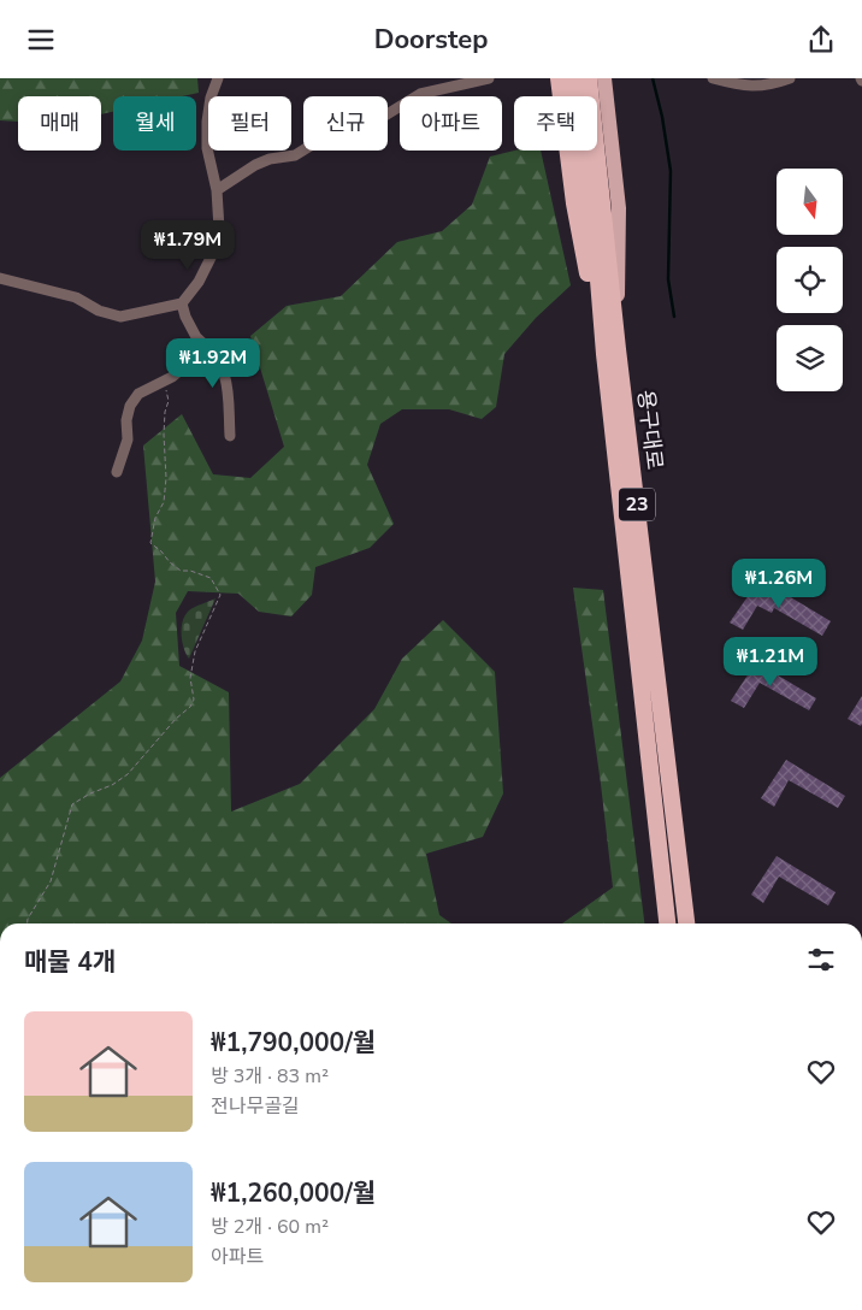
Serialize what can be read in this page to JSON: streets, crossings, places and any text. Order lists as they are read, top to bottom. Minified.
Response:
{"streets":{"highway":["용구대로","23"]},"north":"bottom","page":{"header":"Doorstep","chip":["매매","월세","필터","신규","아파트","주택"],"price":["₩1.79M","₩1.92M","₩1.26M","₩1.21M"],"heading":"매물 4개","list":[{"name":"₩1,790,000/월","note":"방 3개 · 83 m² · 전나무골길"},{"name":"₩1,260,000/월","note":"방 2개 · 60 m² · 아파트"}]}}
